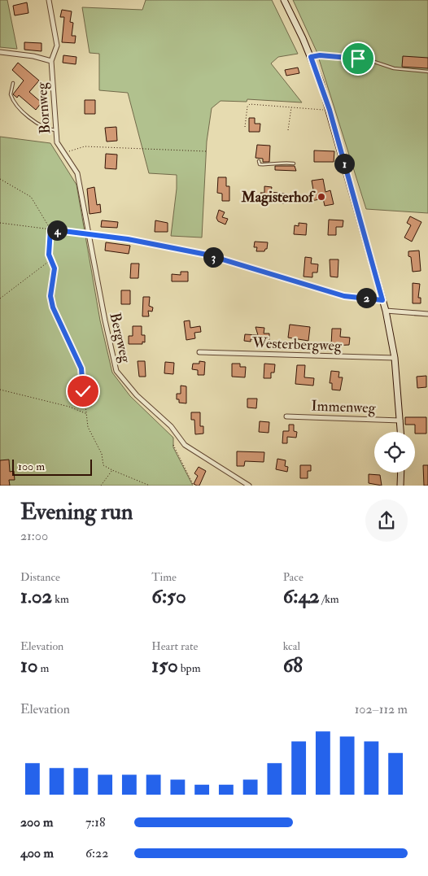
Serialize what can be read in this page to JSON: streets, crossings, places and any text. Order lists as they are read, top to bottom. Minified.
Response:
{"streets":{"street":["Bornweg","Bergweg","Westerbergweg","Immenweg"]},"crossings":[["Bornweg","Bergweg"]],"places":["Magisterhof"],"scale_bar":"100 m","page":{"pins":["1","4","3","2"],"scale":"100 m","heading":["Evening run","21:00"],"stats":[["Distance","1.02 km"],["Time","6:50"],["Pace","6:42 /km"],["Elevation","10 m"],["Heart rate","150 bpm"],["kcal","68"]],"chart":["Elevation","102–112 m"],"list":[{"name":"200 m","note":"7:18"},{"name":"400 m","note":"6:22"}]}}
